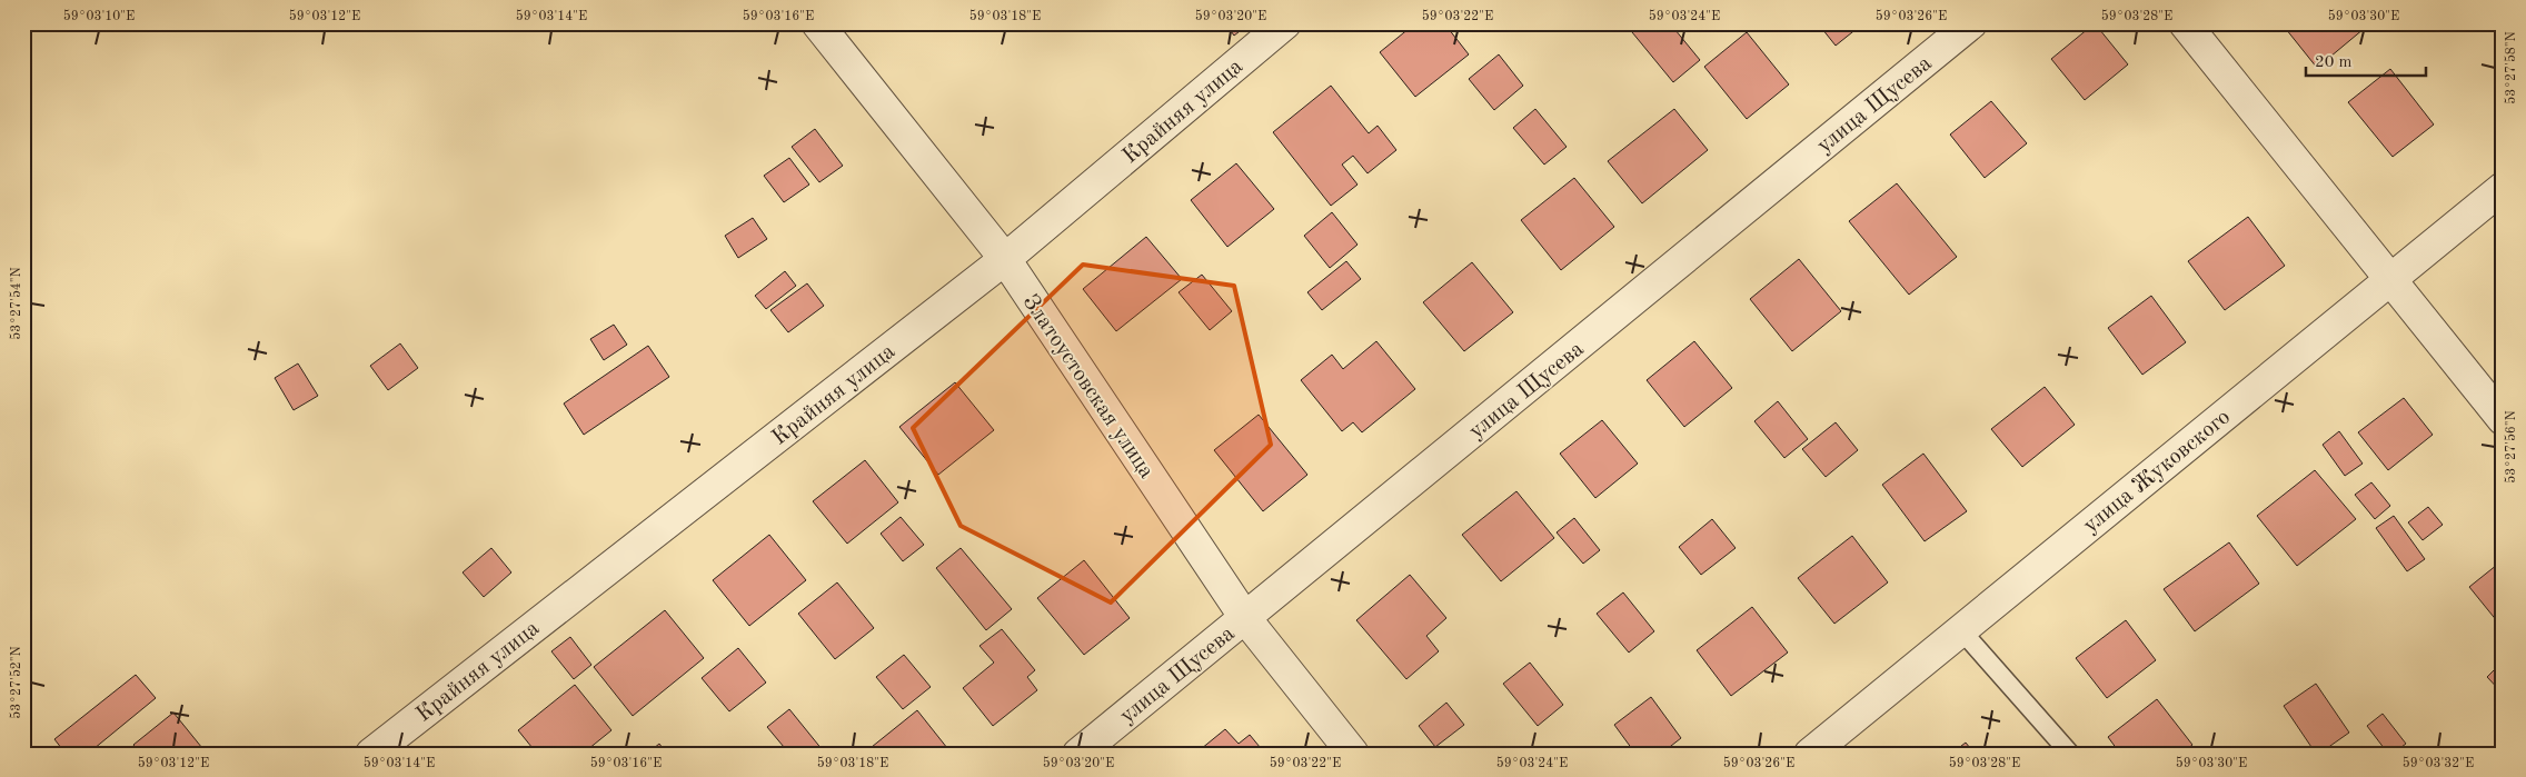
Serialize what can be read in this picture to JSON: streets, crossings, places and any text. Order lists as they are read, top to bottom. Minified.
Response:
{"streets":{"street":["улица Щусева","Крайняя улица","Златоустовская улица","улица Жуковского"]},"crossings":[["улица Щусева","Златоустовская улица"],["Крайняя улица","Златоустовская улица"]],"scale_bar":"20 m","coordinates":["59°03'10\"E","59°03'12\"E","59°03'14\"E","59°03'16\"E","59°03'18\"E","59°03'20\"E","59°03'22\"E","59°03'24\"E","59°03'26\"E","59°03'28\"E","59°03'30\"E","53°27'58\"N","53°27'54\"N","53°27'56\"N","53°27'52\"N","59°03'32\"E"]}
